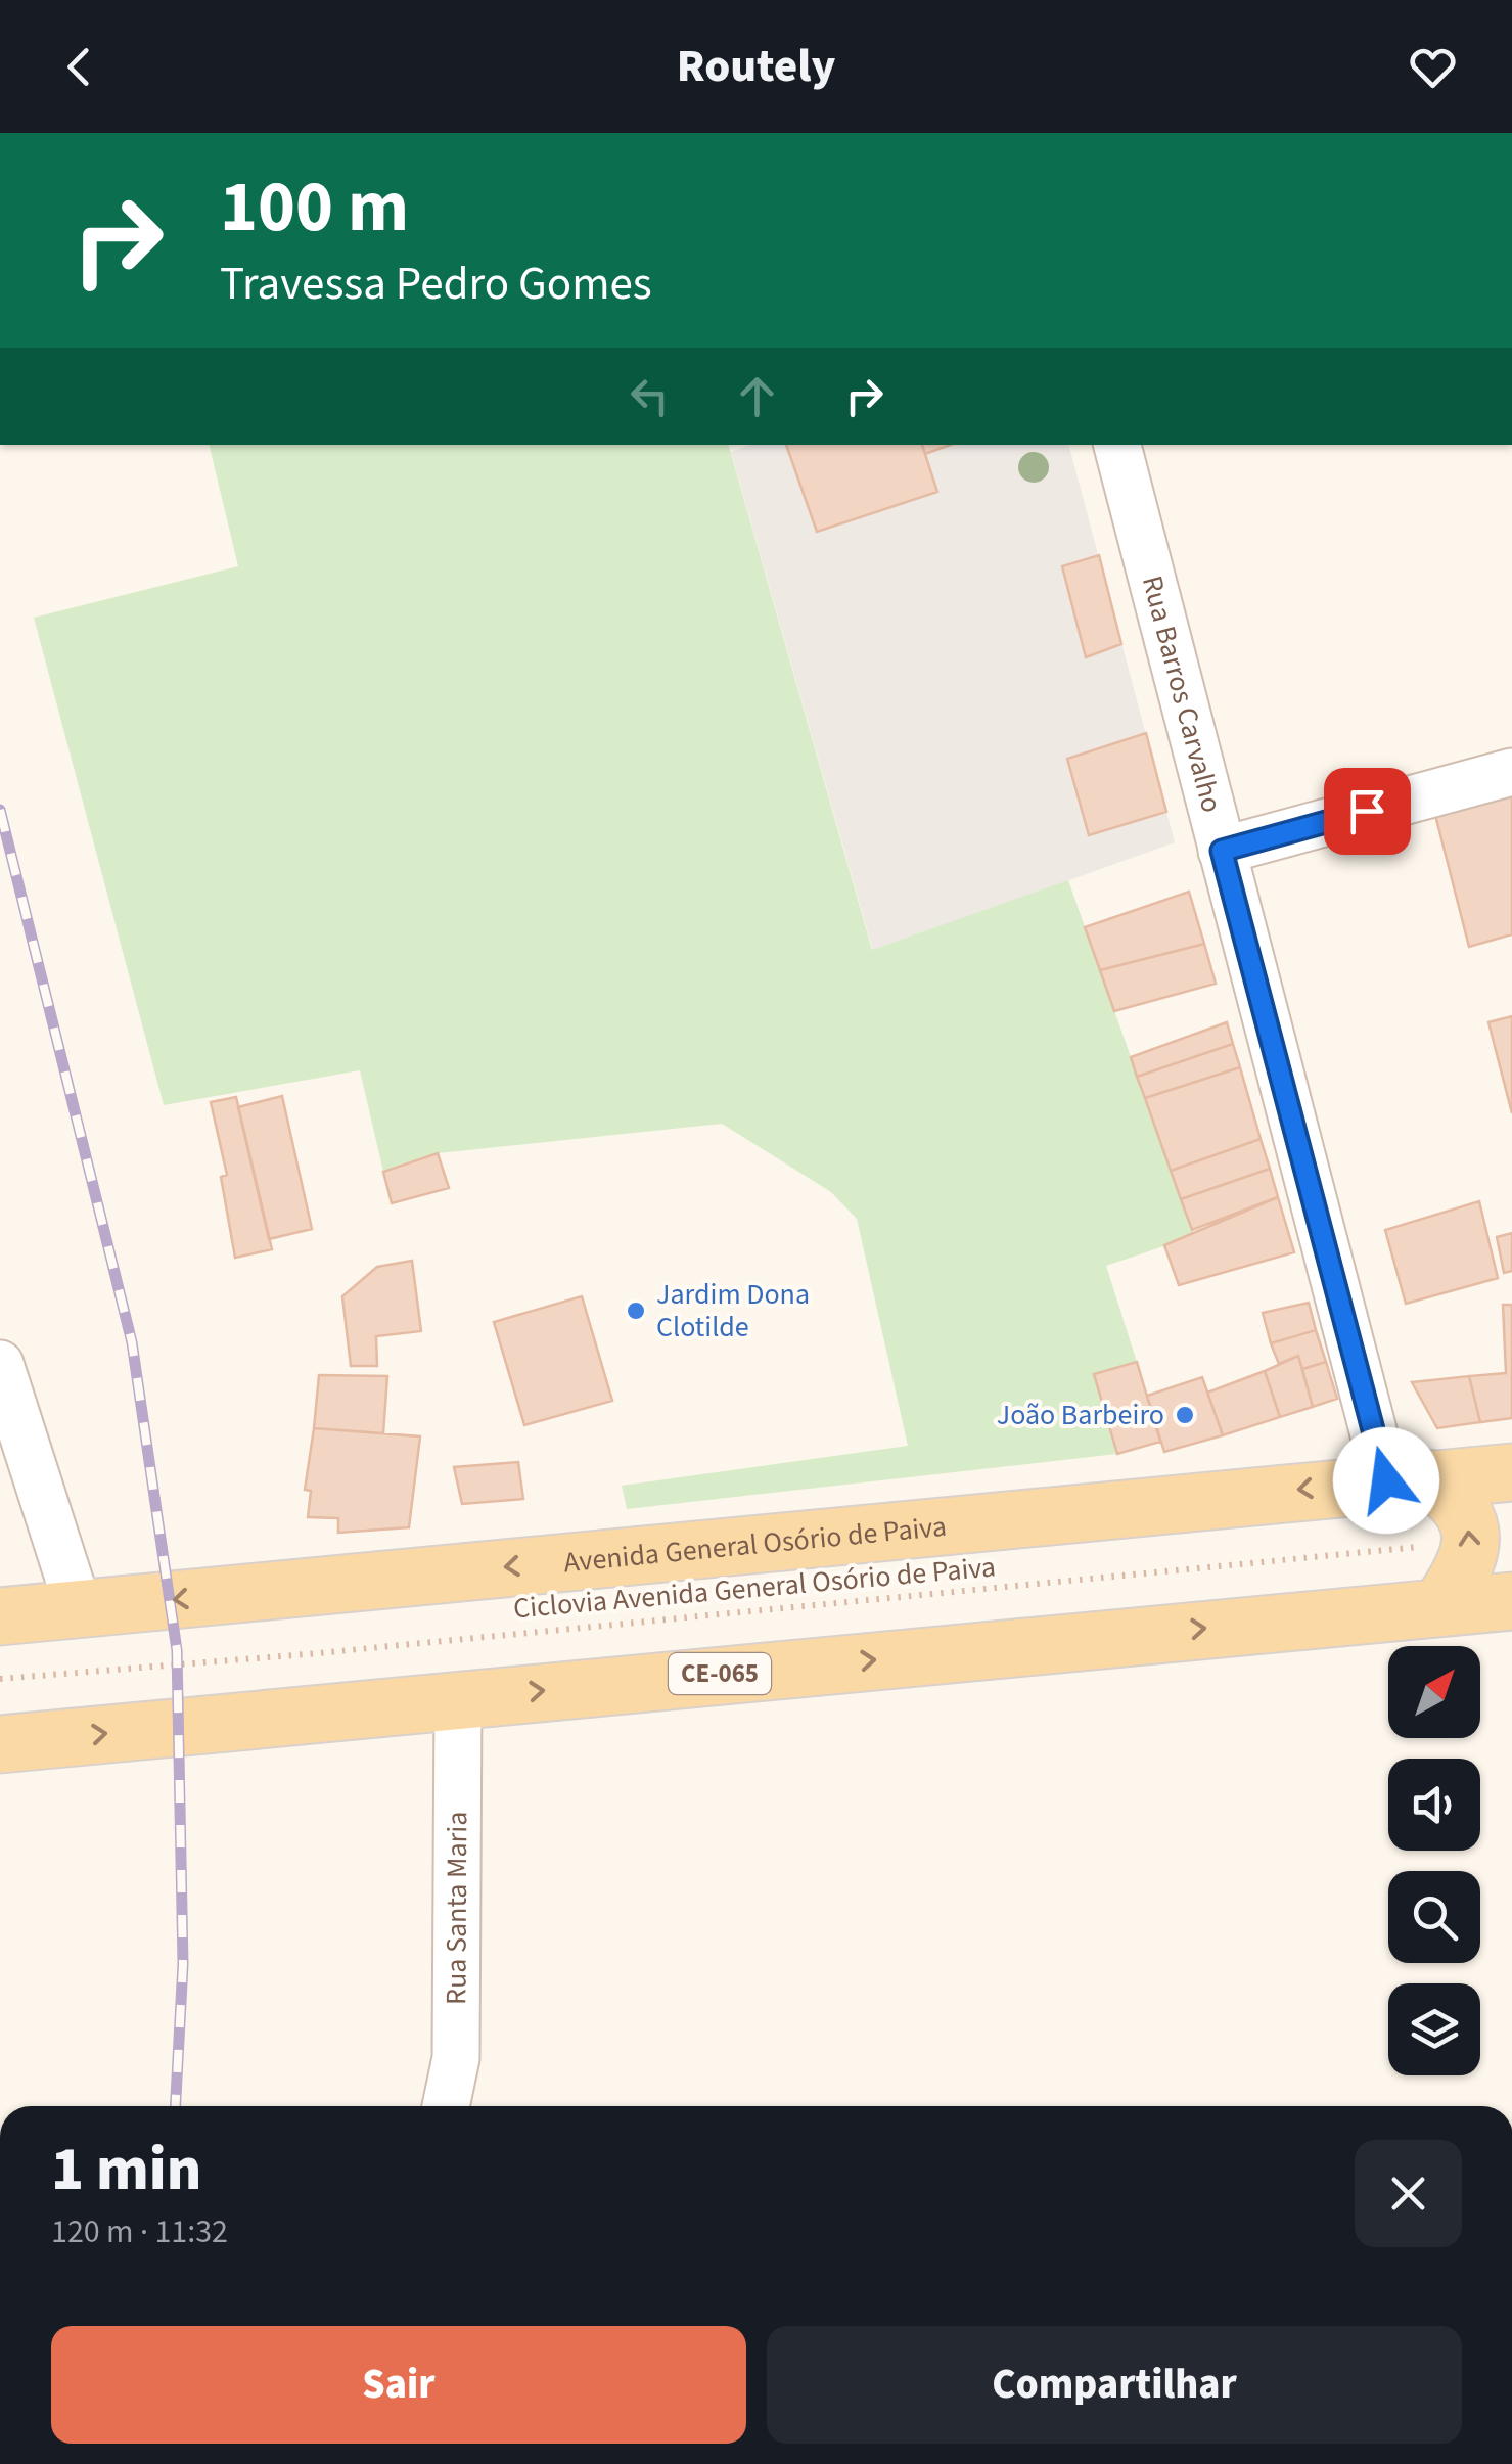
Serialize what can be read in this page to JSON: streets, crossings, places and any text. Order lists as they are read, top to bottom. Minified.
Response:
{"streets":{"main road":["Avenida General Osório de Paiva","CE-065"],"street":["Rua Barros Carvalho","Rua Santa Maria"],"path":["Ciclovia Avenida General Osório de Paiva"]},"crossings":[["Rua Barros Carvalho","Avenida General Osório de Paiva"],["CE-065","Rua Santa Maria"]],"places":["Jardim Dona Clotilde","João Barbeiro"],"north":"top right","page":{"header":"Routely","turn":["100 m","Travessa Pedro Gomes"],"heading":["1 min","120 m · 11:32"],"buttons":["Sair","Compartilhar"]}}
